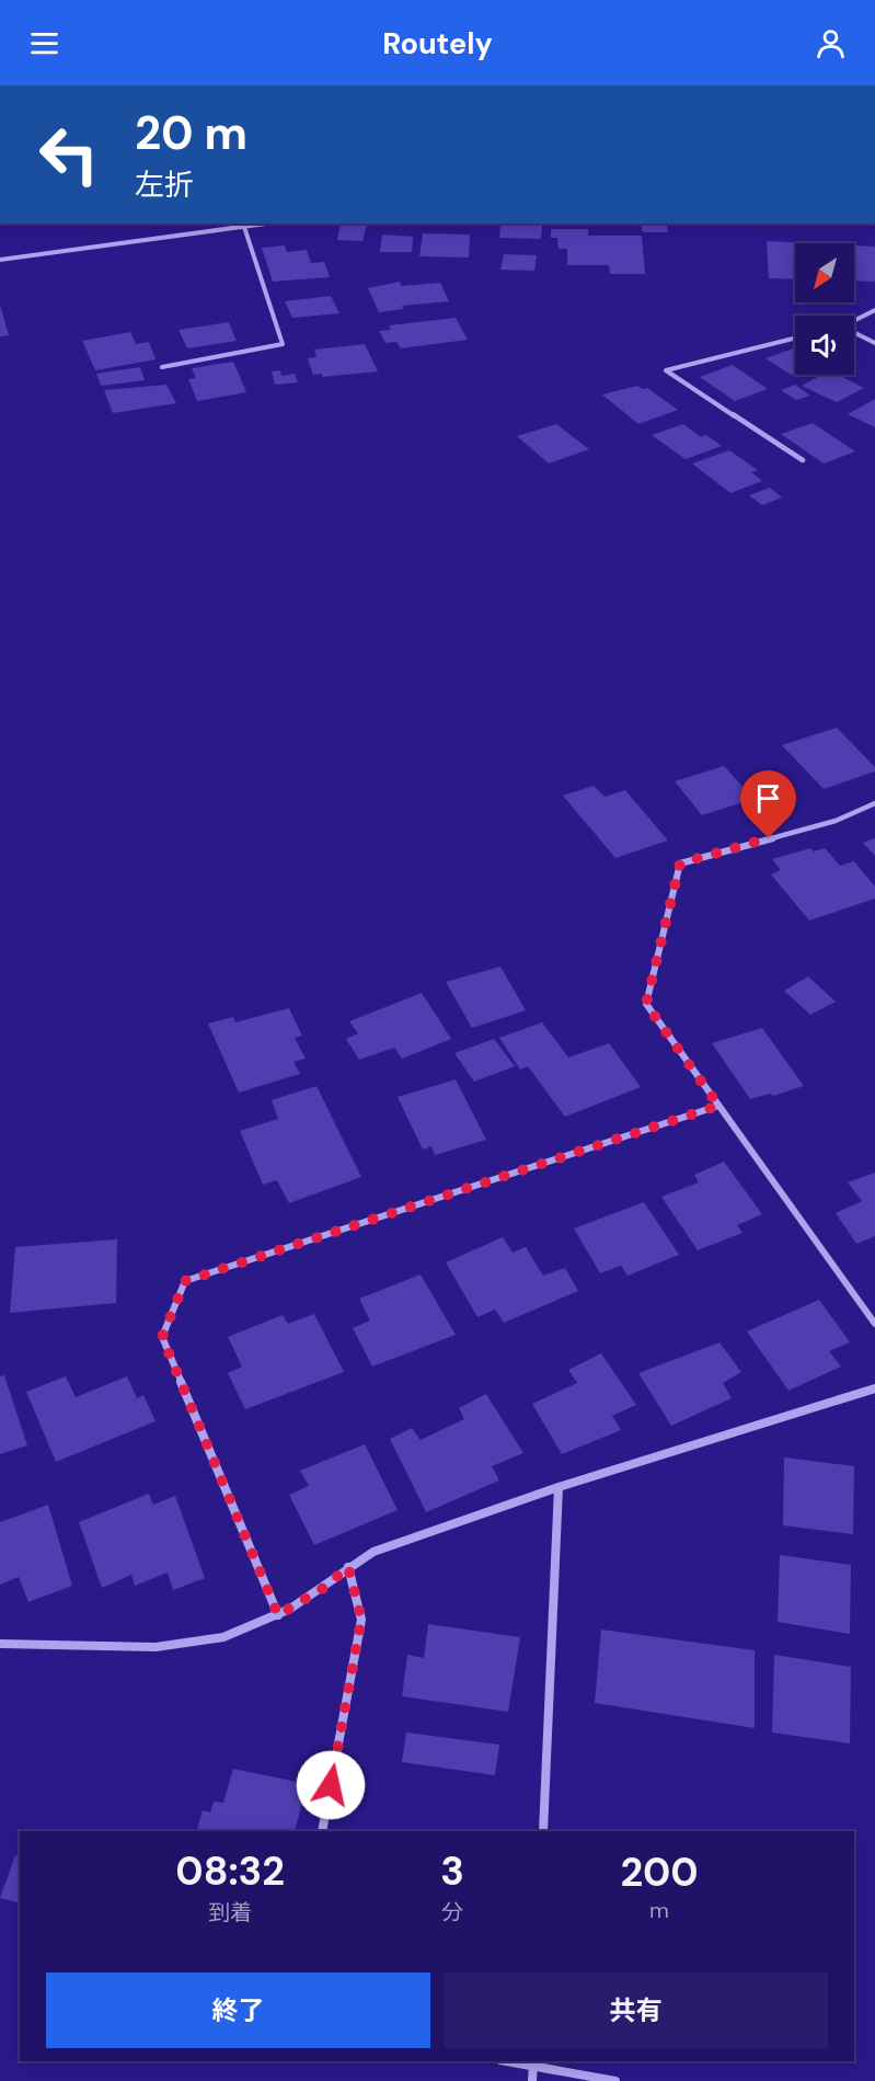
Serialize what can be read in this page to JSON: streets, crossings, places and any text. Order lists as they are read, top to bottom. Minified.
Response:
{"north":"bottom left","page":{"header":"Routely","turn":["20 m","左折"],"eta":["08:32","到着","3","分","200","m"],"buttons":["終了","共有"]}}
